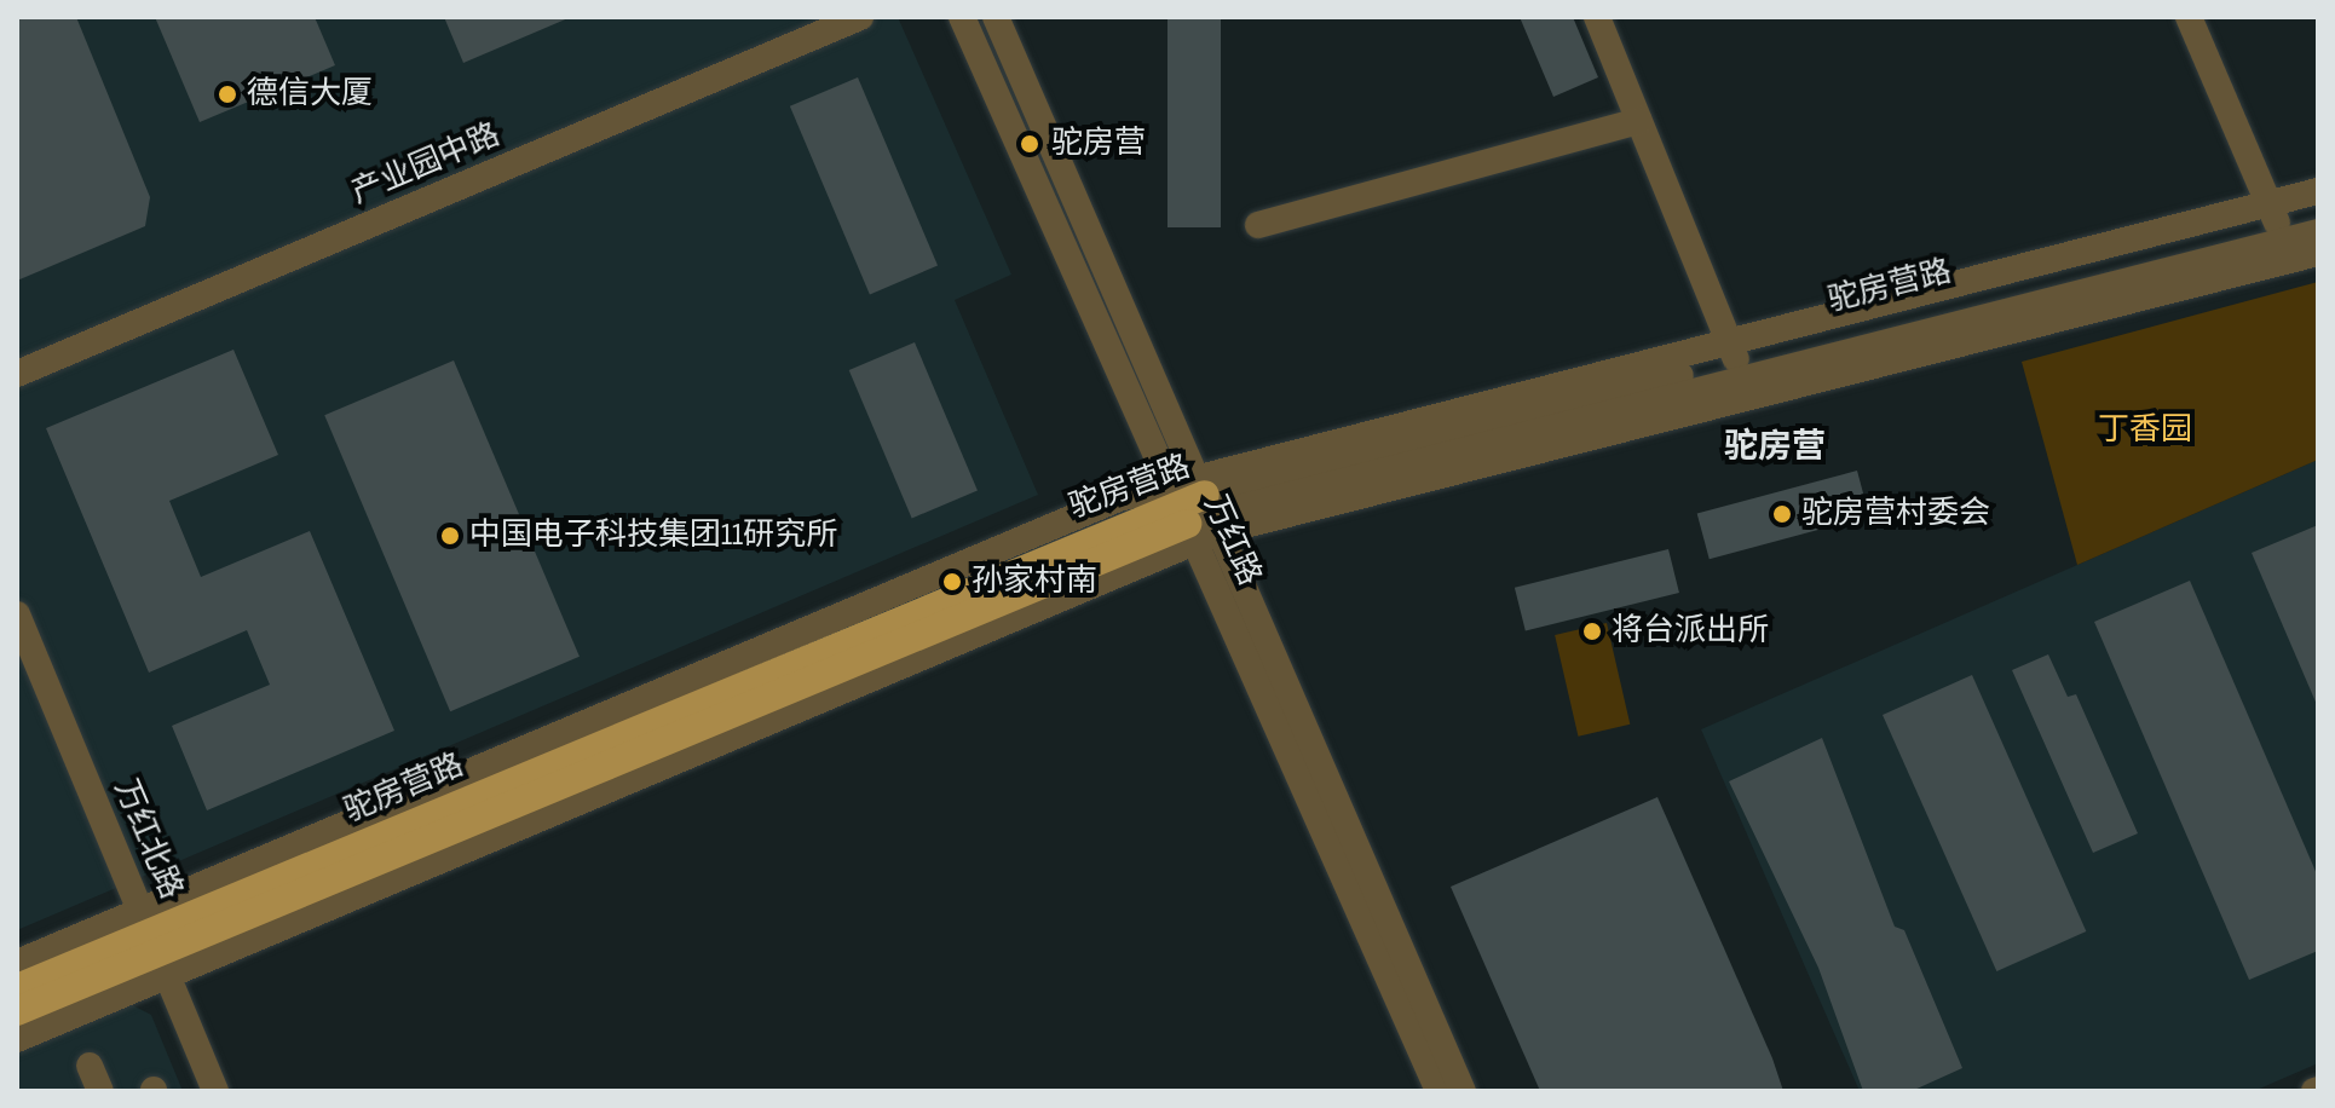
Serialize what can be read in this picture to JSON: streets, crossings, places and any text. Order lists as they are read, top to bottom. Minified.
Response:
{"streets":{"main road":["驼房营路"],"street":["产业园中路","万红路","万红北路"]},"crossings":[["驼房营路","万红路"],["驼房营路","万红北路"]],"districts":["驼房营"],"parks":["丁香园"],"places":["德信大厦","驼房营","驼房营村委会","中国电子科技集团11研究所","孙家村南","将台派出所"]}
